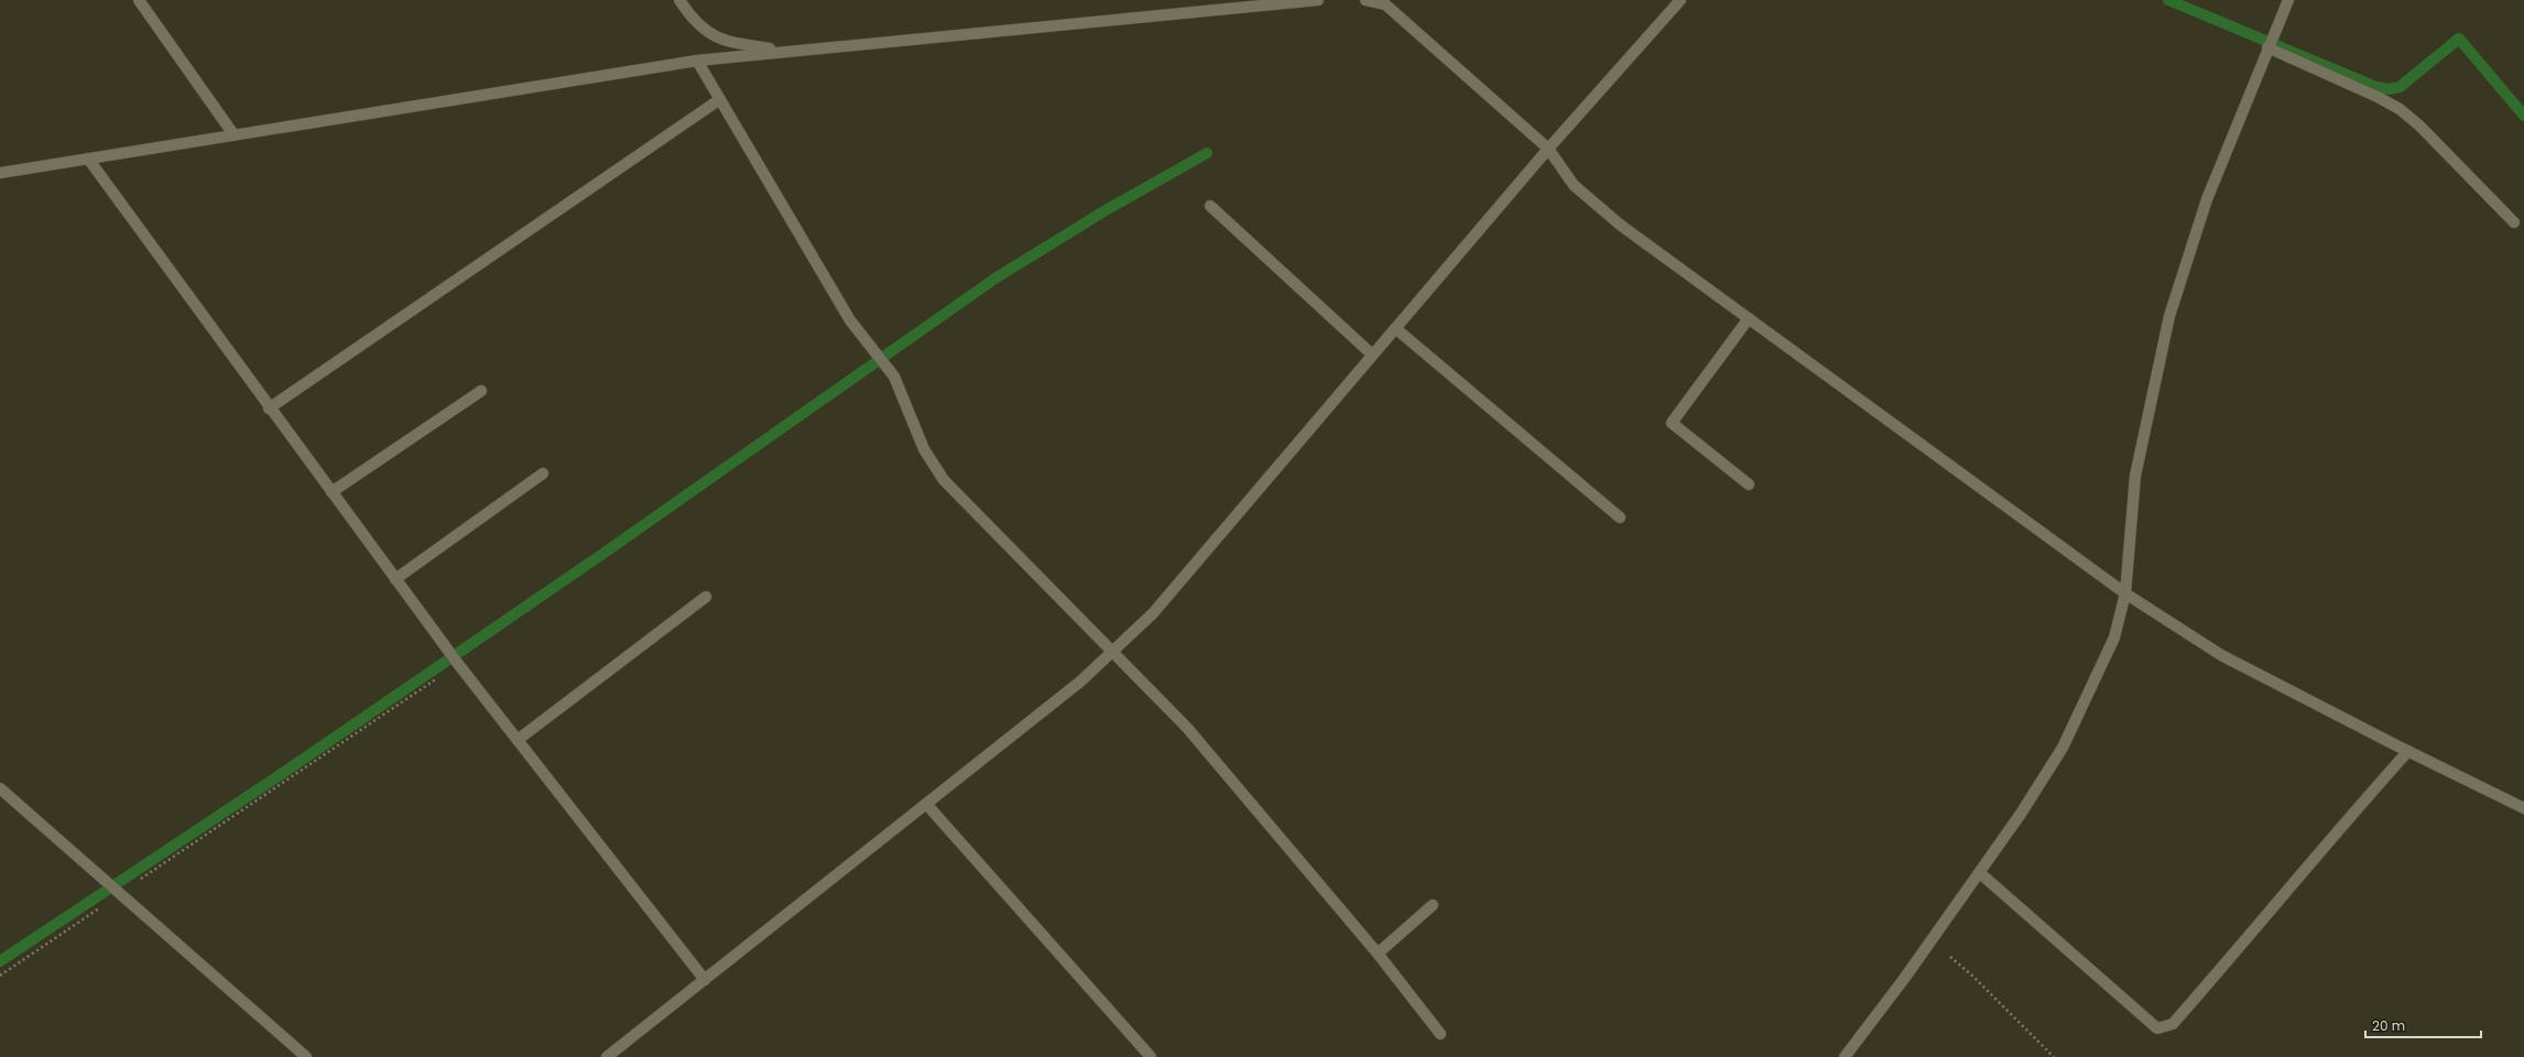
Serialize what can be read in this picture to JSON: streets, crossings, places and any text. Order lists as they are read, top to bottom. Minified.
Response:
{"scale_bar":"20 m"}
